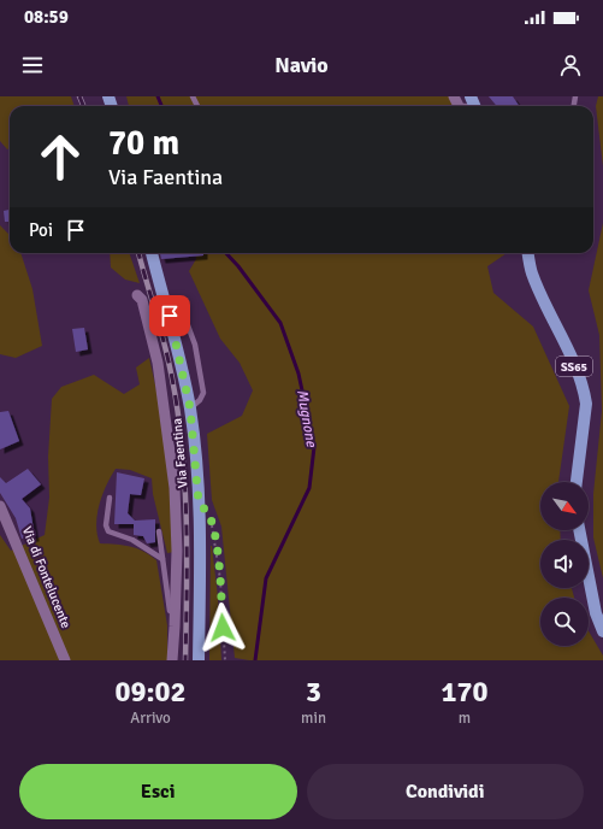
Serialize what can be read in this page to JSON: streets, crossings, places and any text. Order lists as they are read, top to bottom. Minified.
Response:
{"streets":{"main road":["SS65","Via Faentina"],"street":["Via di Fontelucente"]},"water":["Mugnone"],"north":"bottom right","page":{"status":"08:59","header":"Navio","turn":["70 m","Via Faentina"],"then":"Poi","eta":["09:02","Arrivo","3","min","170","m"],"buttons":["Esci","Condividi"]}}
